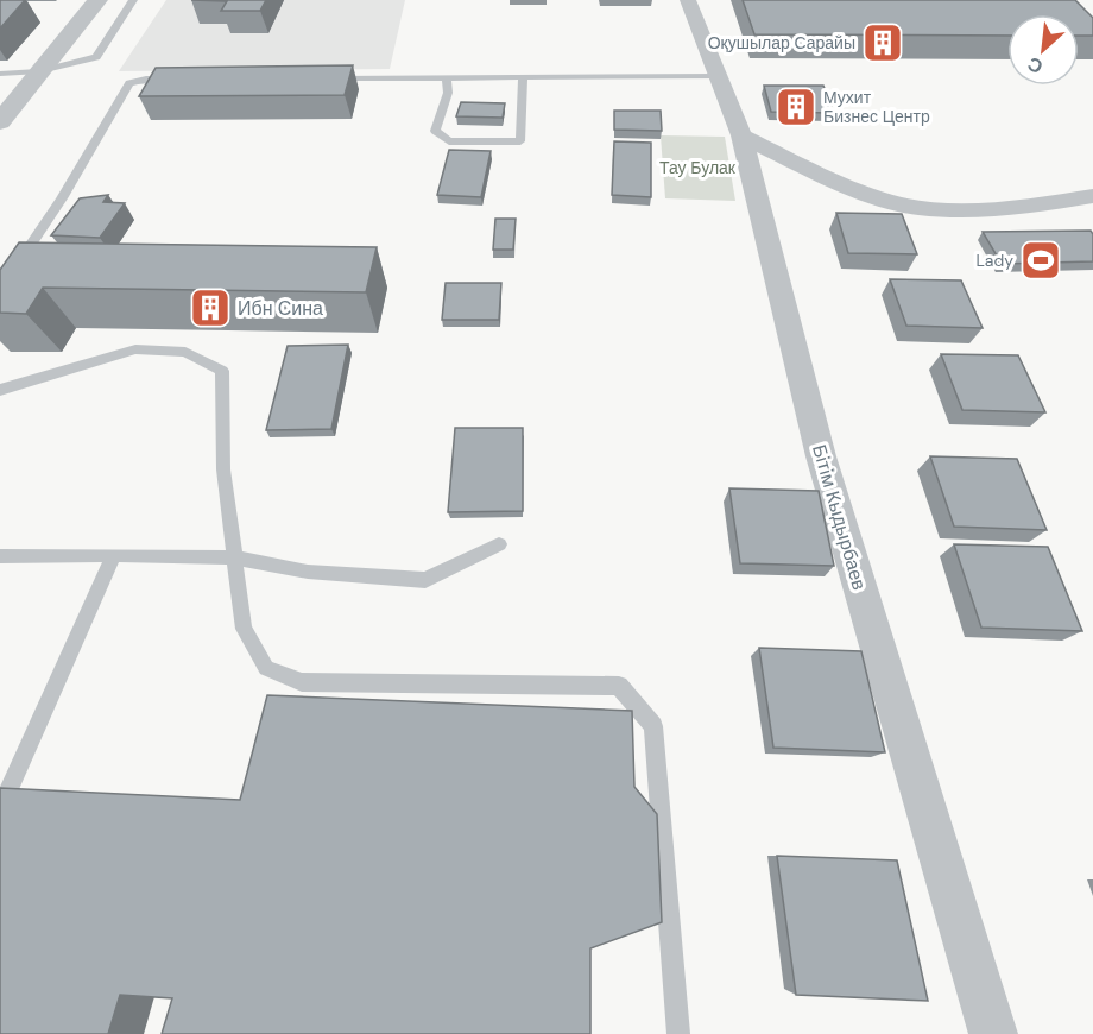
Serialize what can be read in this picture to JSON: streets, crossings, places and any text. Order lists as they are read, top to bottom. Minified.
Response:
{"streets":{"street":["Бiтiм Кыдырбаев"]},"parks":["Тау Булак"],"places":{"building":["Оқушылар Сарайы","Мухит Бизнес Центр","Ибн Сина"],"sports":["Lady"]},"north":"bottom left"}
